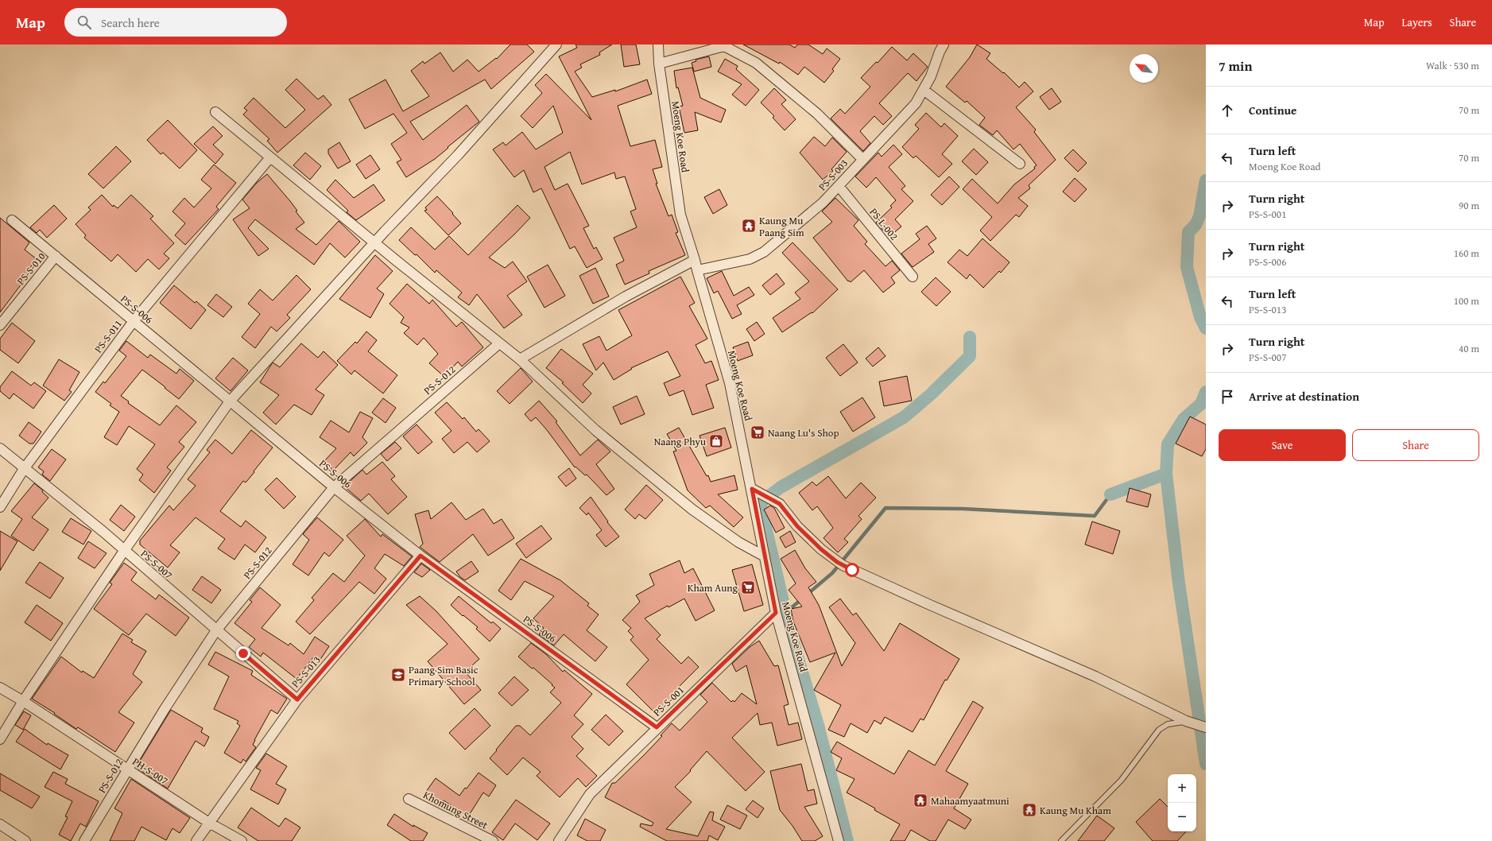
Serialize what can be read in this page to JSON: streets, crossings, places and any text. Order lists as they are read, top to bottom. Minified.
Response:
{"streets":{"street":["Moeng Koe Road","PS-S-003","PS-L-002","PS-S-010","PS-S-006","PS-S-011","PS-S-012","PS-S-007","PS-S-013","PS-S-001","PH-S-007","Khomung Street"]},"crossings":[["Moeng Koe Road","PS-S-003"],["Moeng Koe Road","PS-S-001"],["PS-S-003","PS-L-002"],["PS-S-010","PS-S-006"],["PS-S-006","PS-S-011"],["PS-S-006","PS-S-012"],["PS-S-006","PS-S-013"],["PS-S-006","PS-S-001"],["PS-S-011","PS-S-007"],["PS-S-012","PS-S-007"],["PS-S-012","PH-S-007"],["PS-S-007","PS-S-013"],["PS-S-013","PH-S-007"]],"places":{"temple":["Kaung Mu Paang Sim","Mahaamyaatmuni","Kaung Mu Kham"],"supermarket":["Naang Lu's Shop","Kham Aung"],"shop":["Naang Phyu"],"school or university":["Paang Sim Basic Primary School"]},"north":"top left","page":{"header":"Map","search":"Search here","nav":["Map","Layers","Share"],"heading":["7 min","Walk · 530 m"],"list":[["Continue","70 m"],["Turn left","Moeng Koe Road","70 m"],["Turn right","PS-S-001","90 m"],["Turn right","PS-S-006","160 m"],["Turn left","PS-S-013","100 m"],["Turn right","PS-S-007","40 m"],"Arrive at destination"],"buttons":["Save","Share"],"map_buttons":["+","−"]}}
